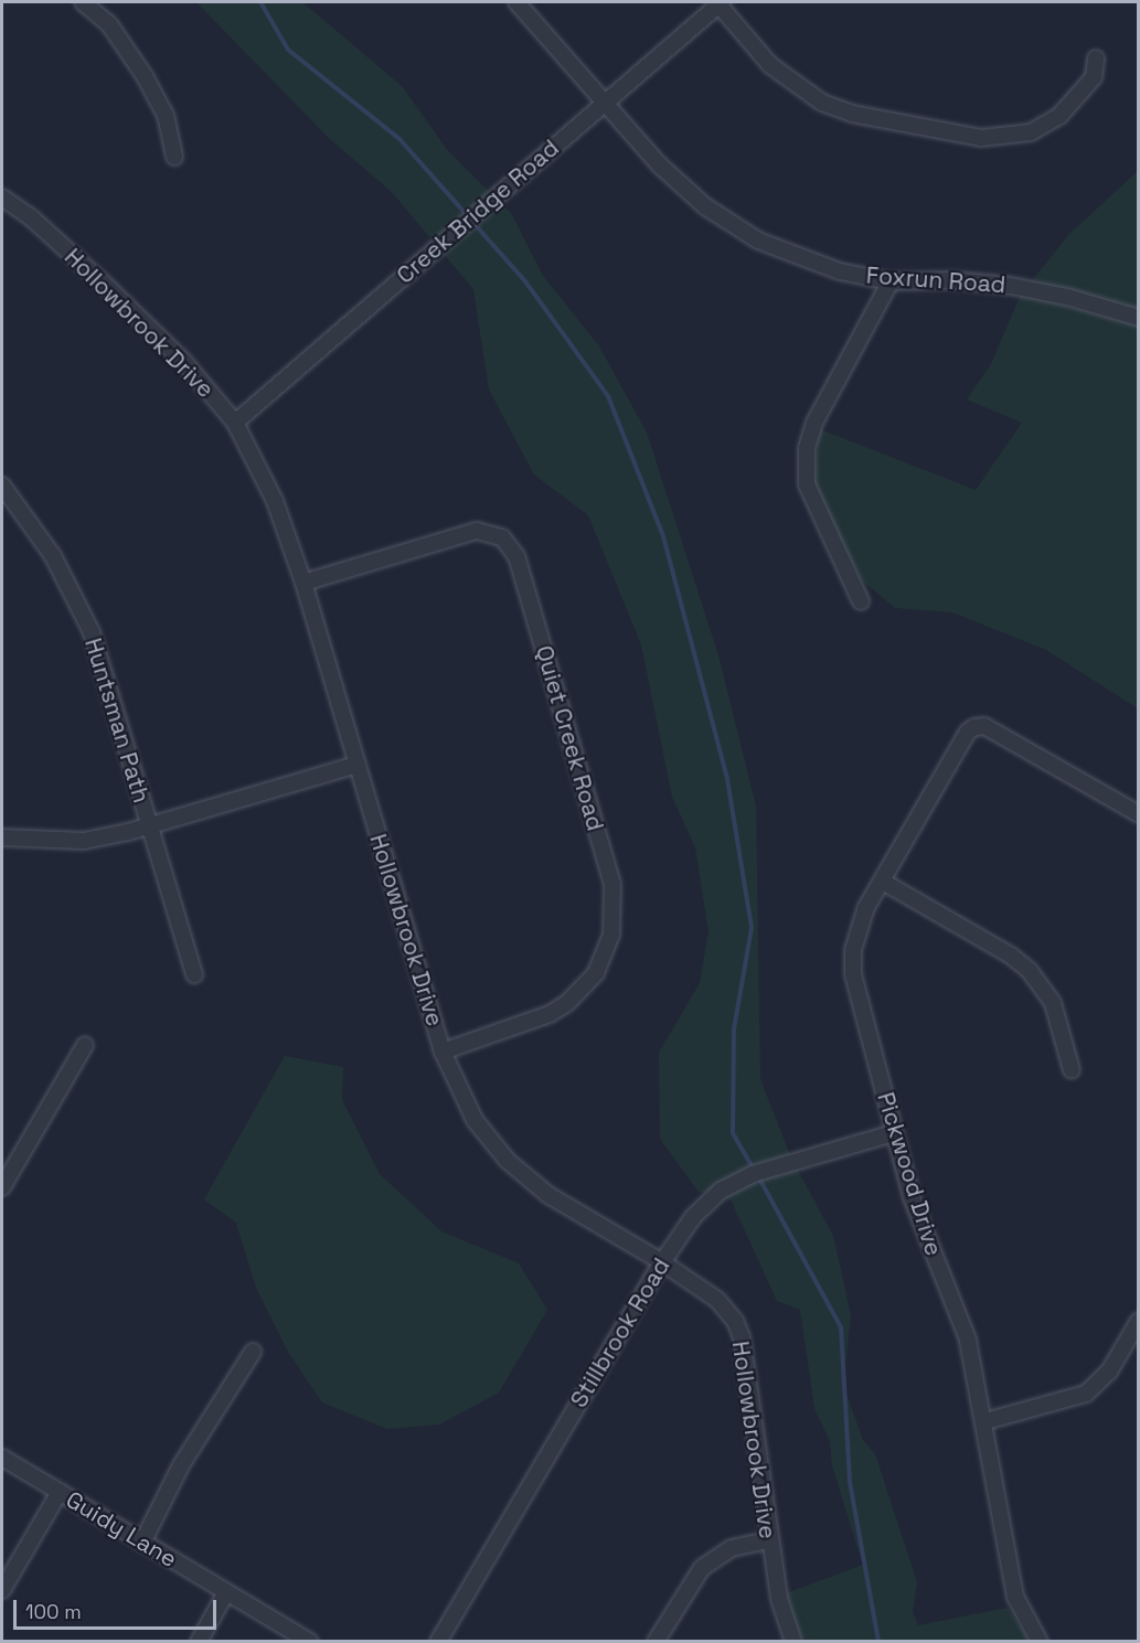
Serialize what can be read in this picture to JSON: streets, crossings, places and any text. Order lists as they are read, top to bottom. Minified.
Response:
{"streets":{"street":["Creek Bridge Road","Foxrun Road","Hollowbrook Drive","Huntsman Path","Quiet Creek Road","Pickwood Drive","Stillbrook Road","Guidy Lane"]},"crossings":[["Creek Bridge Road","Foxrun Road"],["Creek Bridge Road","Hollowbrook Drive"],["Hollowbrook Drive","Quiet Creek Road"],["Hollowbrook Drive","Stillbrook Road"],["Pickwood Drive","Stillbrook Road"]],"scale_bar":"100 m"}
